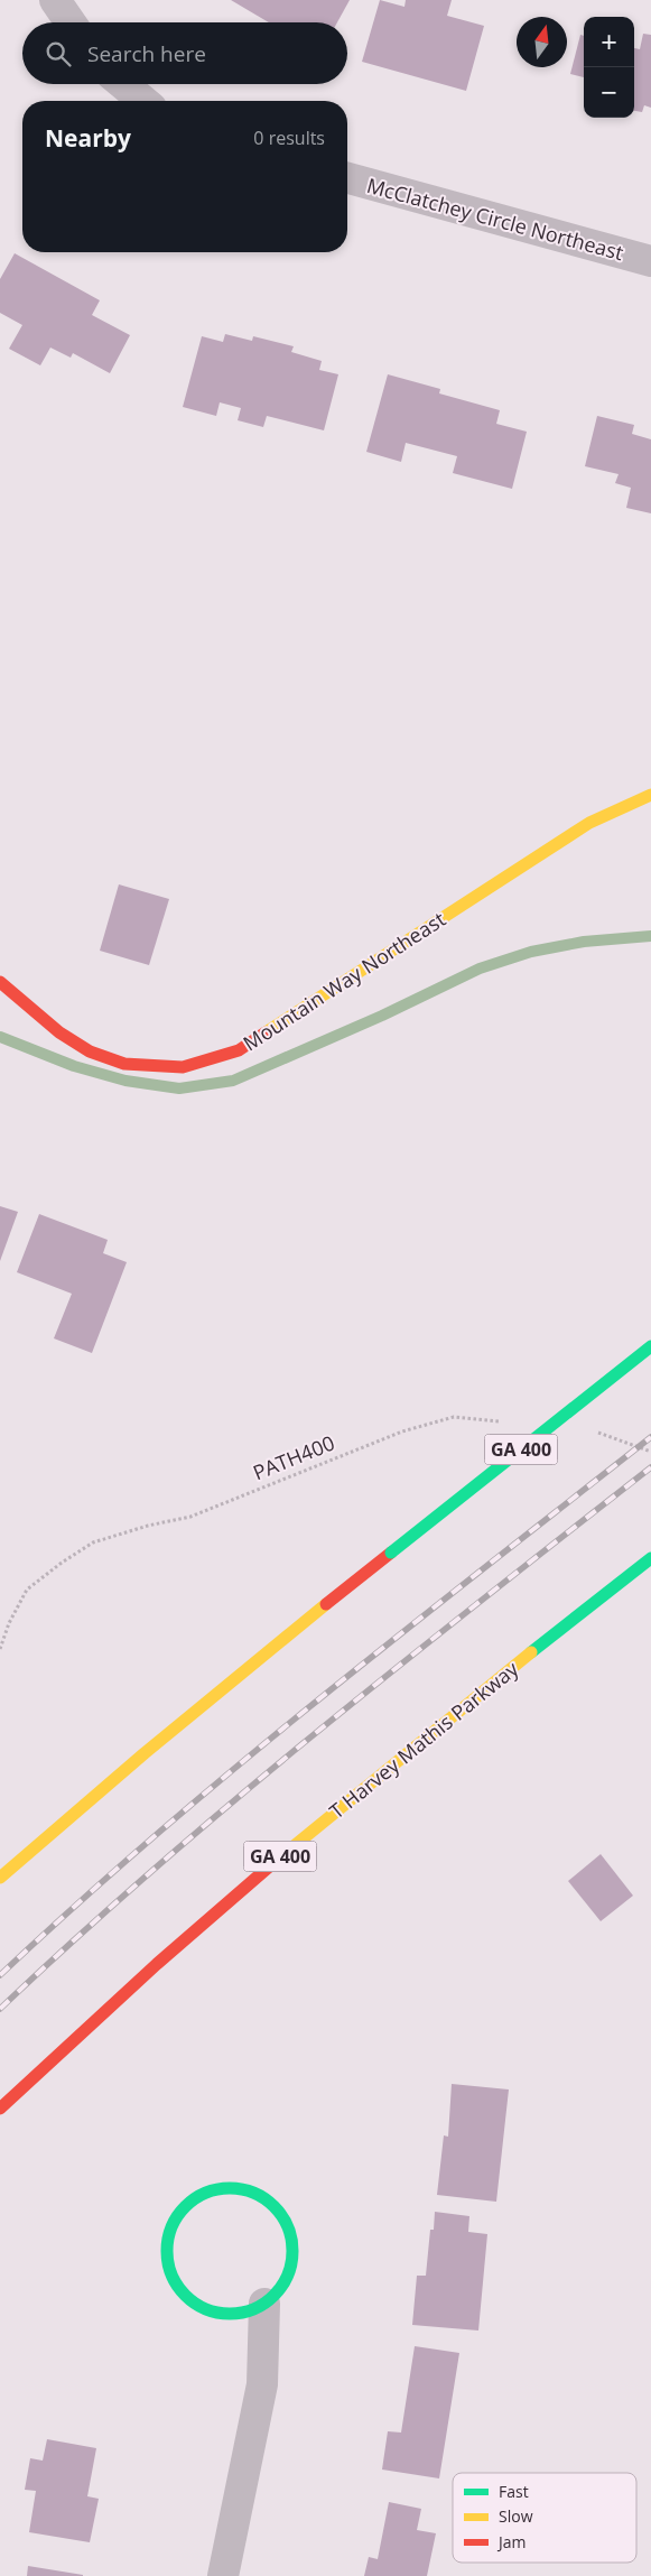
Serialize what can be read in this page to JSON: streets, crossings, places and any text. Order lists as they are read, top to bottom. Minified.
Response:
{"streets":{"main road":["Mountain Way Northeast","GA 400","T Harvey Mathis Parkway"],"street":["McClatchey Circle Northeast"],"path":["PATH400"]},"legend":["Fast","Slow","Jam"],"north":"top","page":{"map_buttons":["+","−"],"search":"Search here","heading":["Nearby","0 results"]}}
